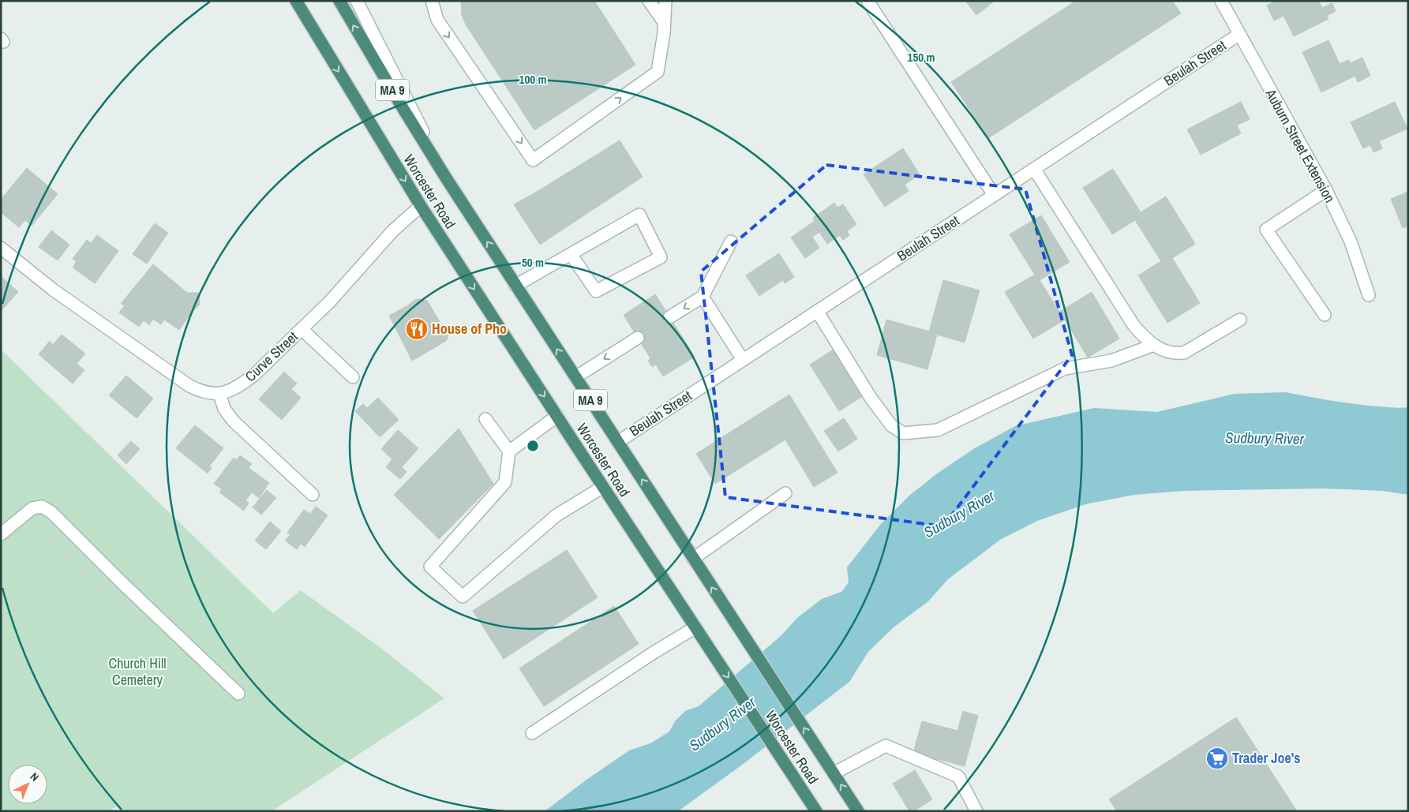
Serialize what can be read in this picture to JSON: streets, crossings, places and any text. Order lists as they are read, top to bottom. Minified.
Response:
{"streets":{"highway":["MA 9","Worcester Road"],"street":["Beulah Street","Auburn Street Extension","Curve Street"]},"crossings":[["Beulah Street","Auburn Street Extension"],["Beulah Street","Worcester Road"],["Worcester Road","Curve Street"]],"water":["Sudbury River"],"parks":["Church Hill Cemetery"],"places":{"restaurant":["House of Pho"],"supermarket":["Trader Joe's"]},"north":"top right","rings":["150 m","100 m","50 m"]}
